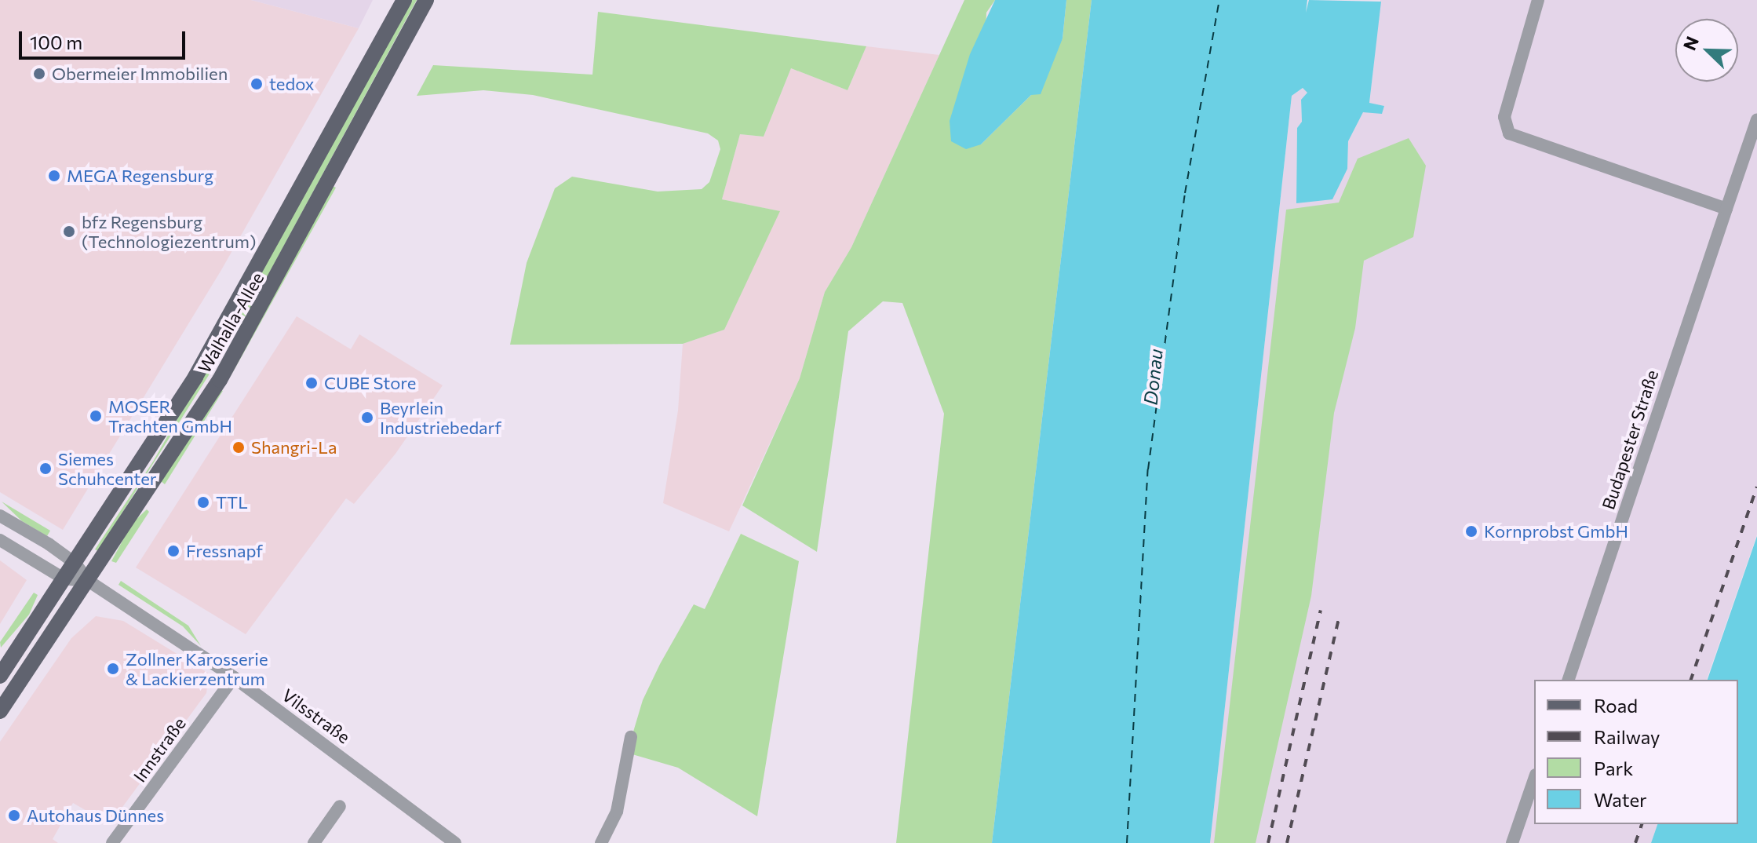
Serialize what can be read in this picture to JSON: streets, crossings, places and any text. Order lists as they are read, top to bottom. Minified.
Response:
{"streets":{"main road":["Walhalla-Allee"],"street":["Budapester Straße","Vilsstraße","Innstraße"]},"crossings":[["Walhalla-Allee","Vilsstraße"],["Vilsstraße","Innstraße"]],"water":["Donau"],"places":["Obermeier Immobilien","tedox","MEGA Regensburg","bfz Regensburg (Technologiezentrum)","CUBE Store","MOSER Trachten GmbH","Beyrlein Industriebedarf","Shangri-La","Siemes Schuhcenter","TTL","Kornprobst GmbH","Fressnapf","Zollner Karosserie & Lackierzentrum","Autohaus Dünnes"],"legend":["Road","Railway","Park","Water"],"scale_bar":"100 m","north":"top left"}
